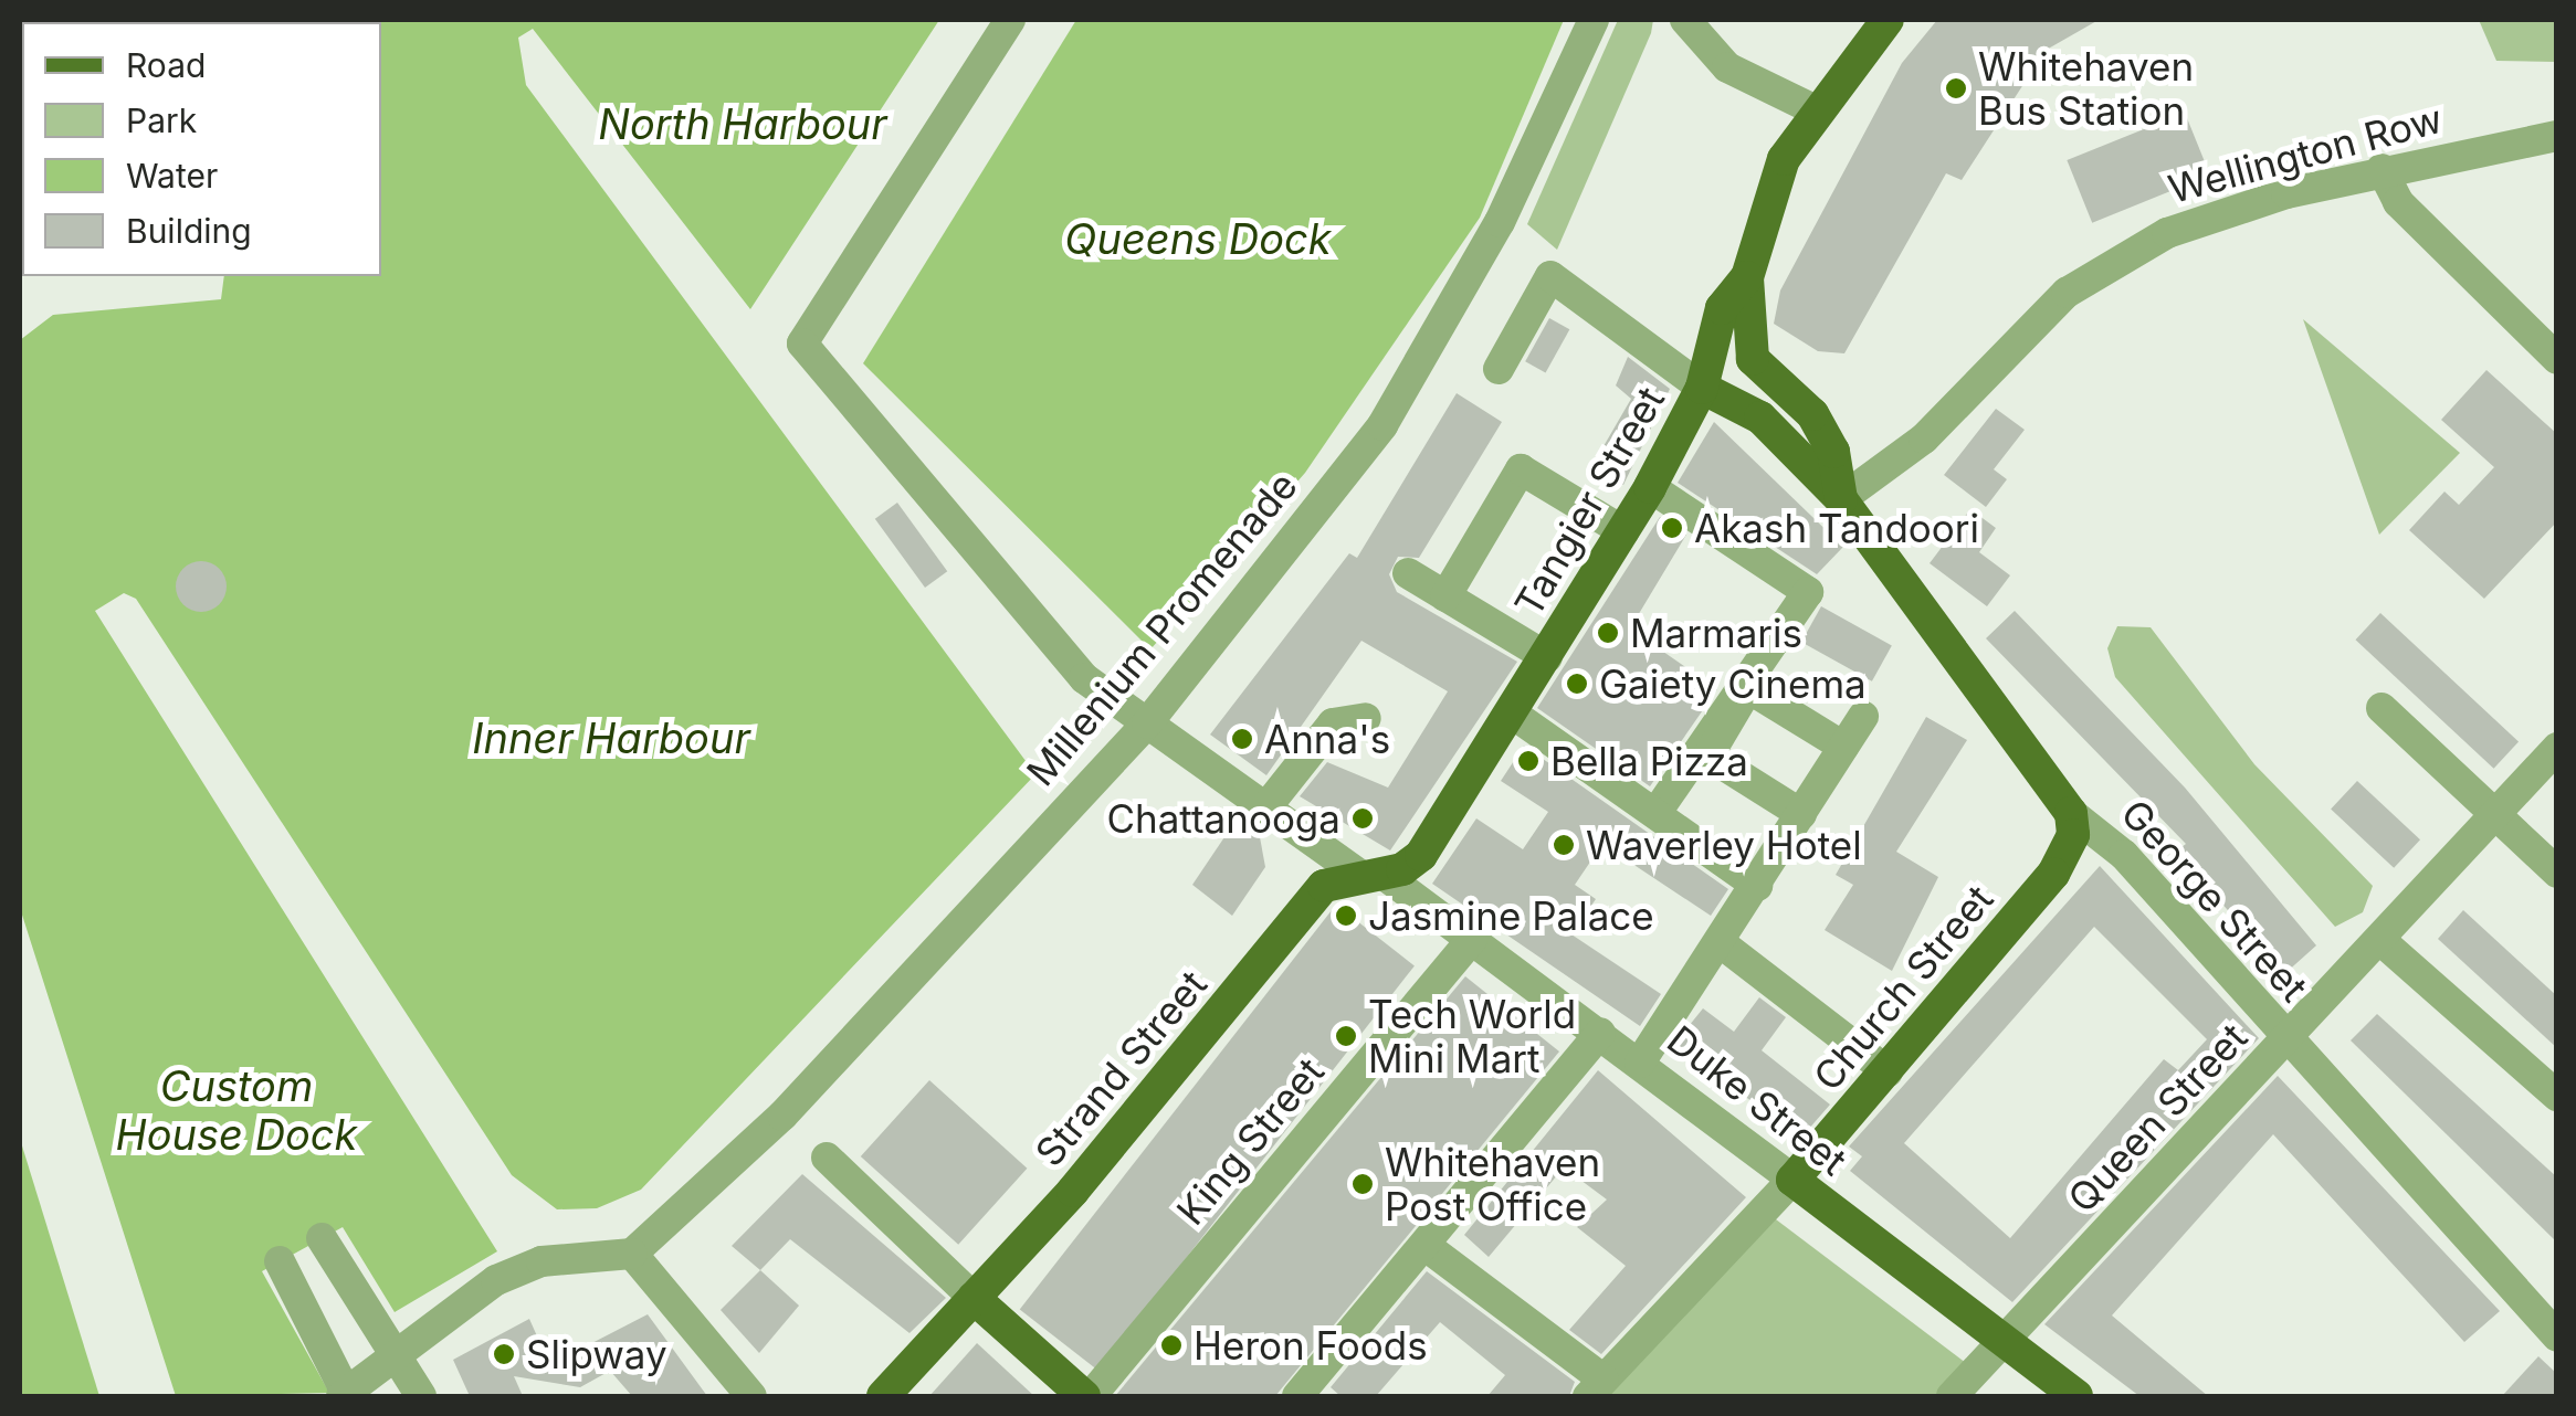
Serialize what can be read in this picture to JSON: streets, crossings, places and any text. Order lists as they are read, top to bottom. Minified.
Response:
{"streets":{"main road":["Tangier Street","George Street","Church Street","Strand Street","Duke Street"],"street":["Wellington Row","Millenium Promenade","Queen Street","King Street"]},"crossings":[["Wellington Row","George Street"],["Tangier Street","George Street"],["Tangier Street","Strand Street"],["Tangier Street","Duke Street"],["Millenium Promenade","Duke Street"],["George Street","Church Street"],["George Street","Queen Street"],["Church Street","Duke Street"],["Duke Street","Queen Street"],["Duke Street","King Street"]],"water":["North Harbour","Queens Dock","Inner Harbour","Custom House Dock"],"places":["Whitehaven Bus Station","Akash Tandoori","Marmaris","Gaiety Cinema","Anna's","Bella Pizza","Chattanooga","Waverley Hotel","Jasmine Palace","Tech World Mini Mart","Whitehaven Post Office","Heron Foods","Slipway"],"legend":["Road","Park","Water","Building"]}
